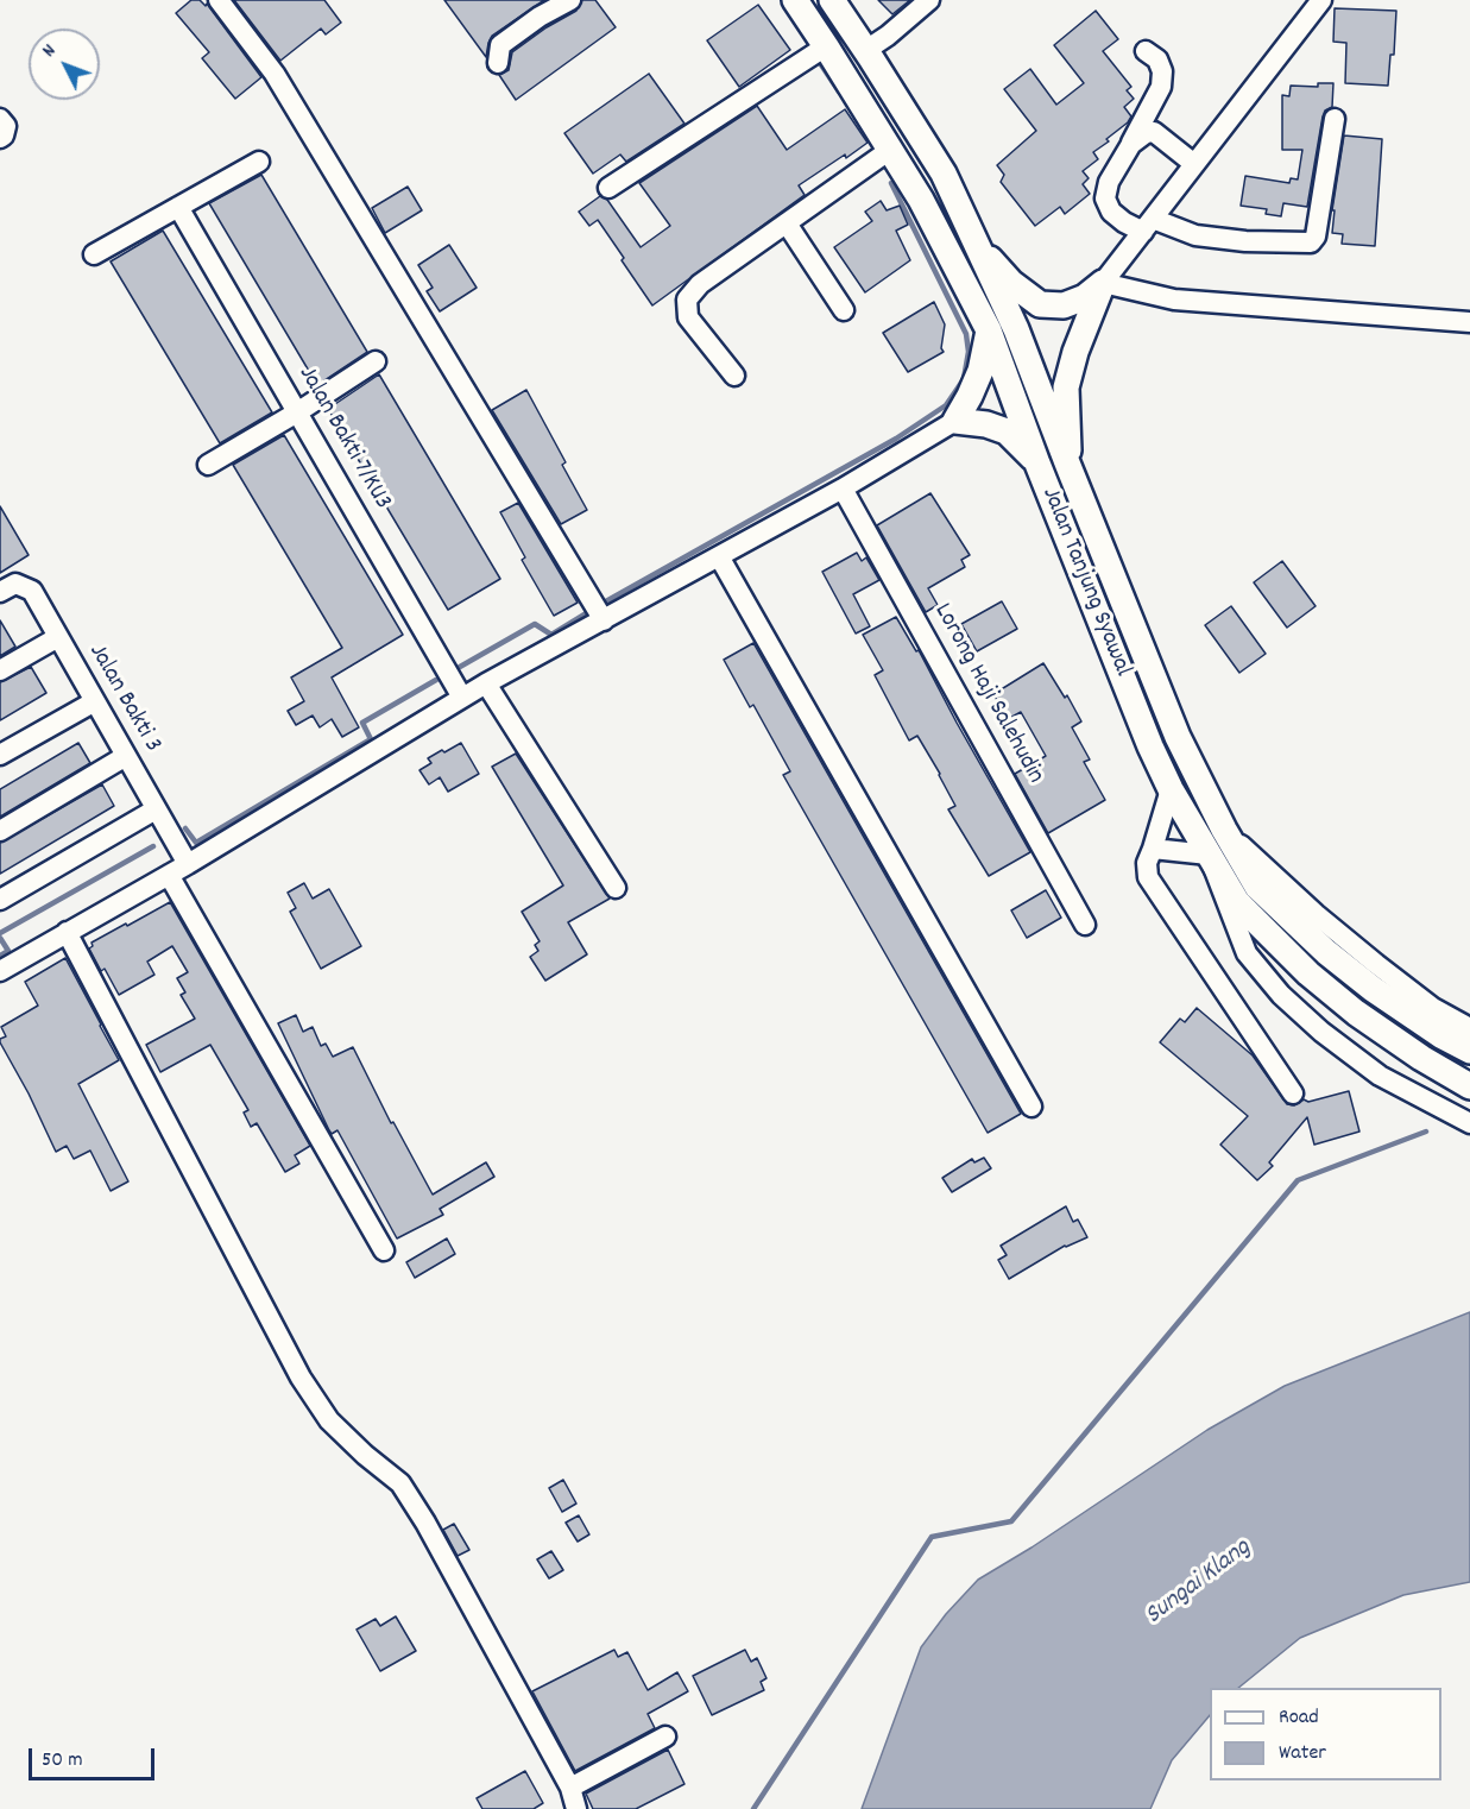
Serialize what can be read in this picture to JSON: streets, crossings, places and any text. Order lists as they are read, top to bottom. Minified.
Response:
{"streets":{"main road":["Jalan Tanjung Syawal"],"street":["Jalan Bakti 7/KU3","Lorong Haji Salehudin","Jalan Bakti 3"]},"water":["Sungai Klang"],"legend":["Road","Water"],"scale_bar":"50 m","north":"top left"}
